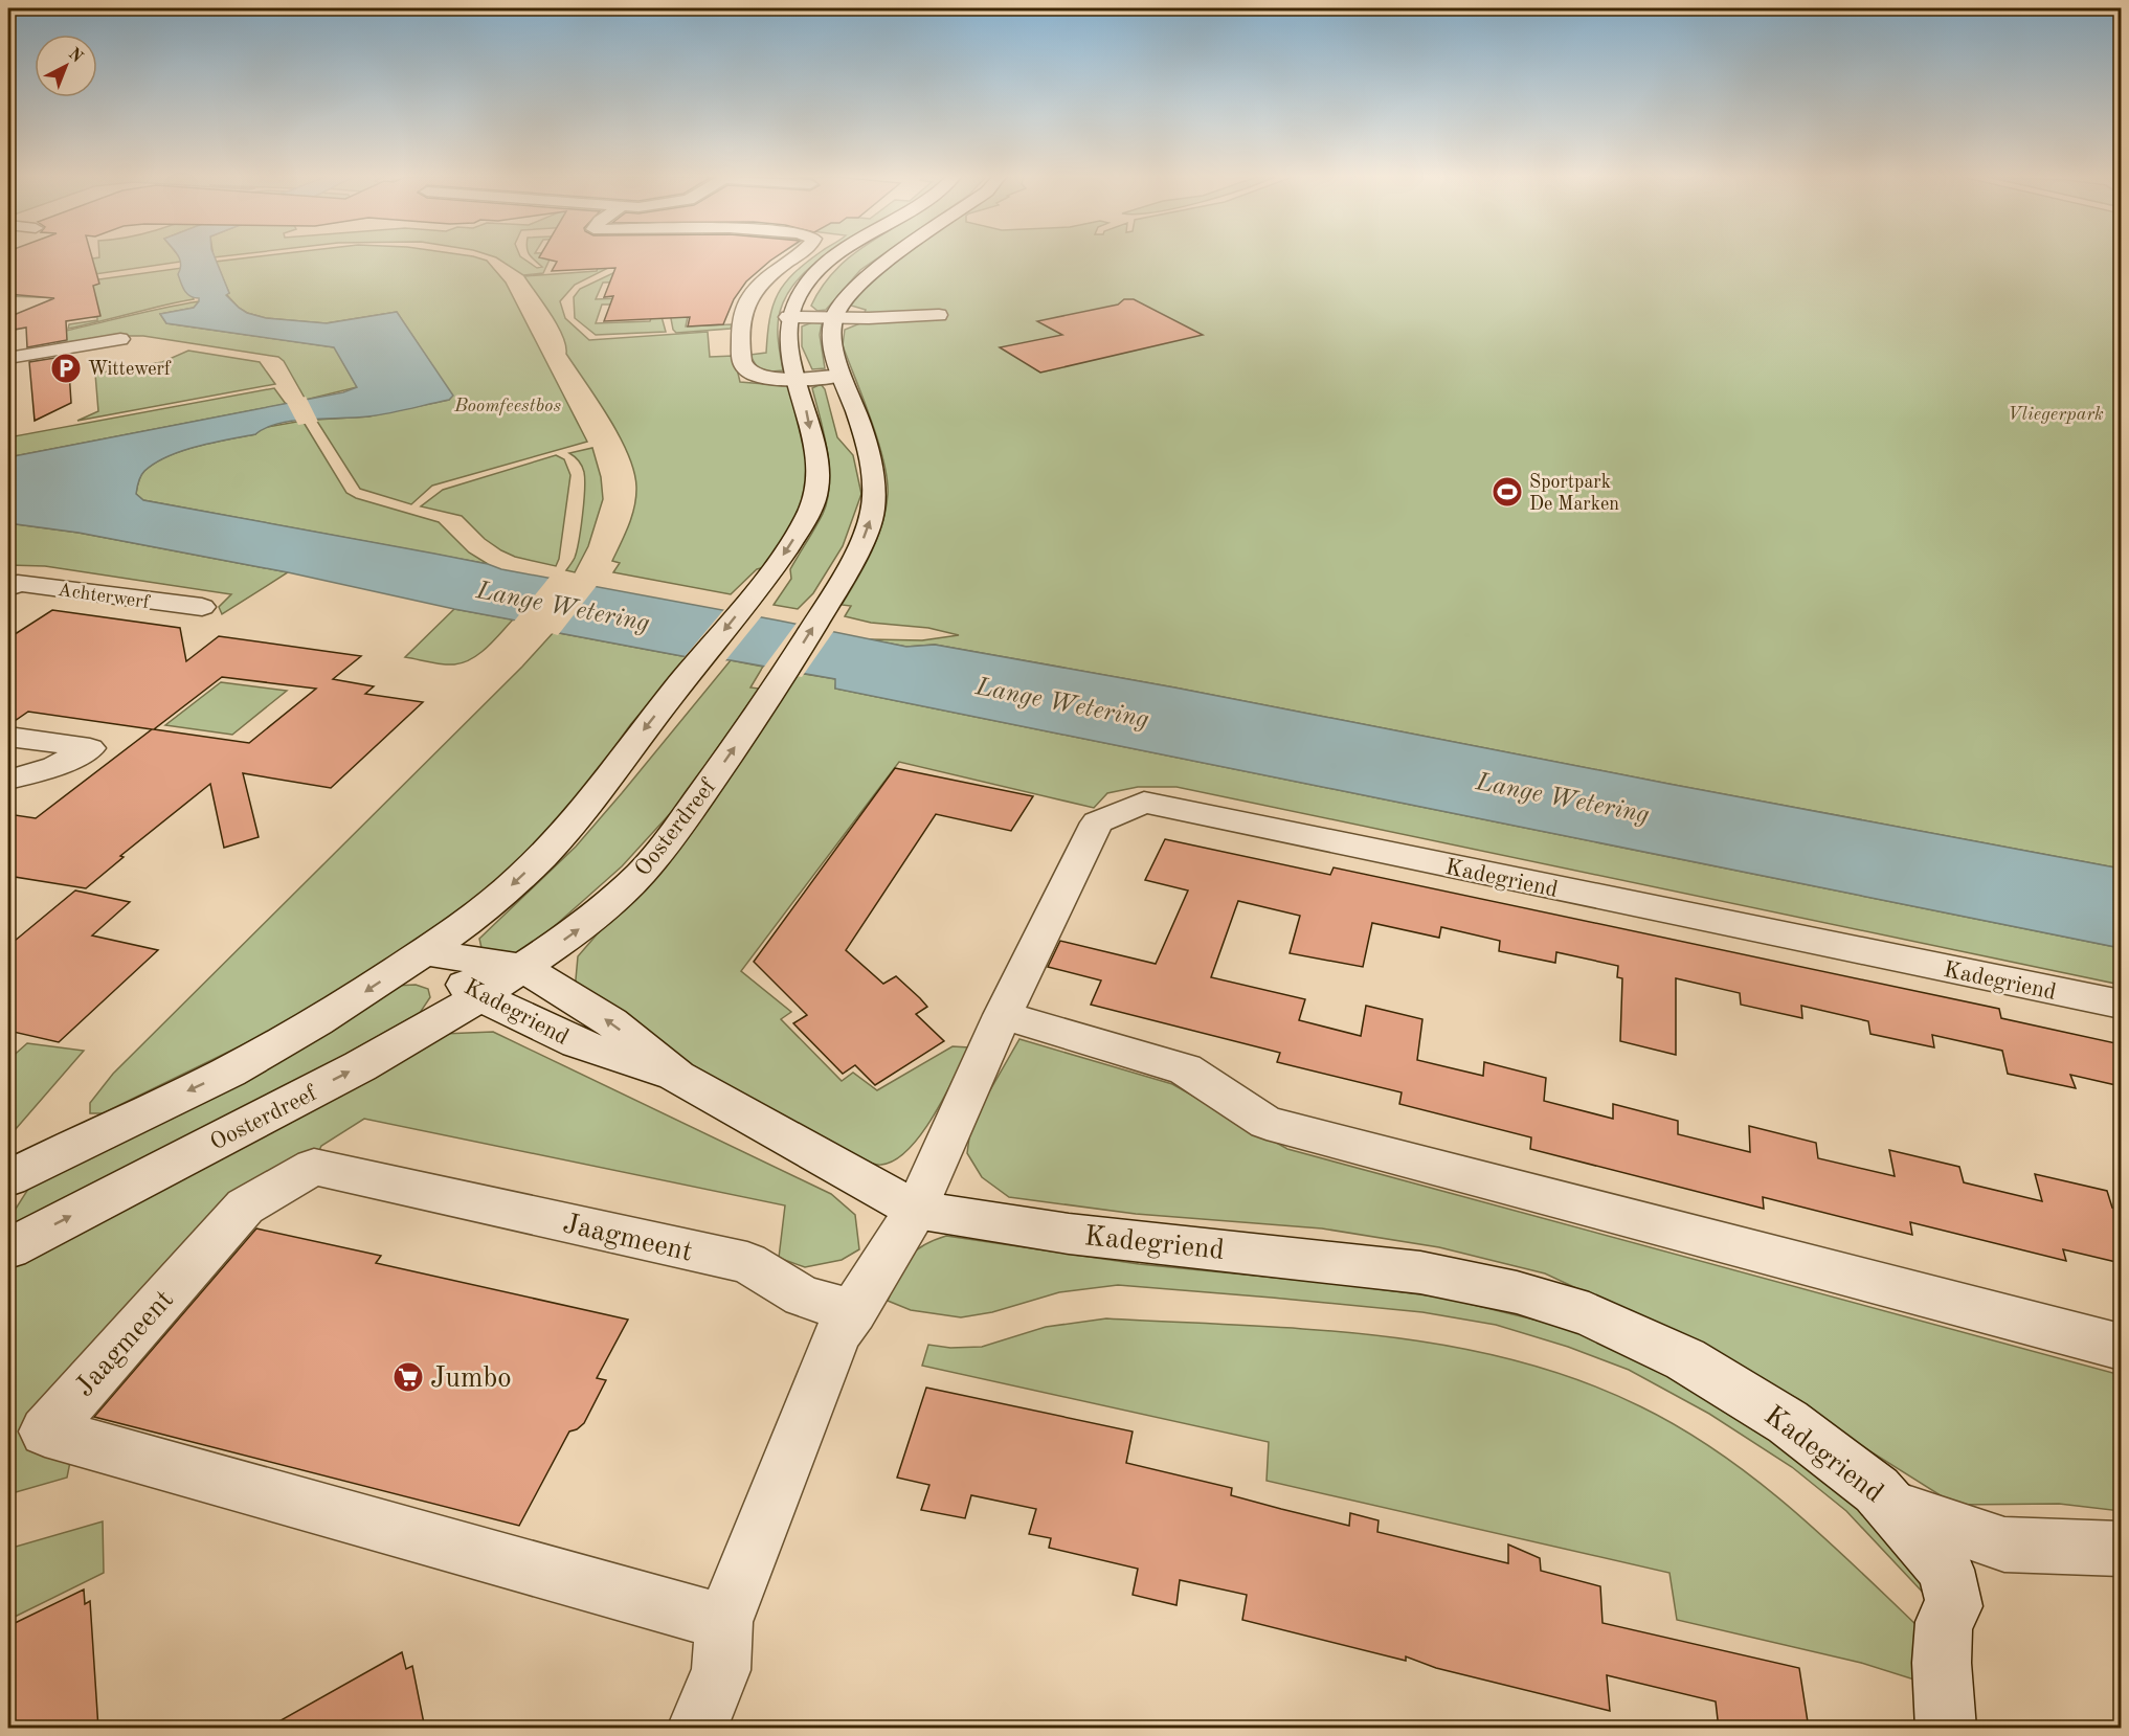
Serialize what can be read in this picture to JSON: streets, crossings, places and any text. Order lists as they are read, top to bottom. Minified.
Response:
{"streets":{"street":["Achterwerf","Oosterdreef","Kadegriend","Jaagmeent"]},"crossings":[["Oosterdreef","Kadegriend"]],"water":["Lange Wetering"],"parks":["Boomfeestbos","Vliegerpark"],"places":{"parking":["Wittewerf"],"sports":["Sportpark De Marken"],"supermarket":["Jumbo"]},"north":"top right"}
